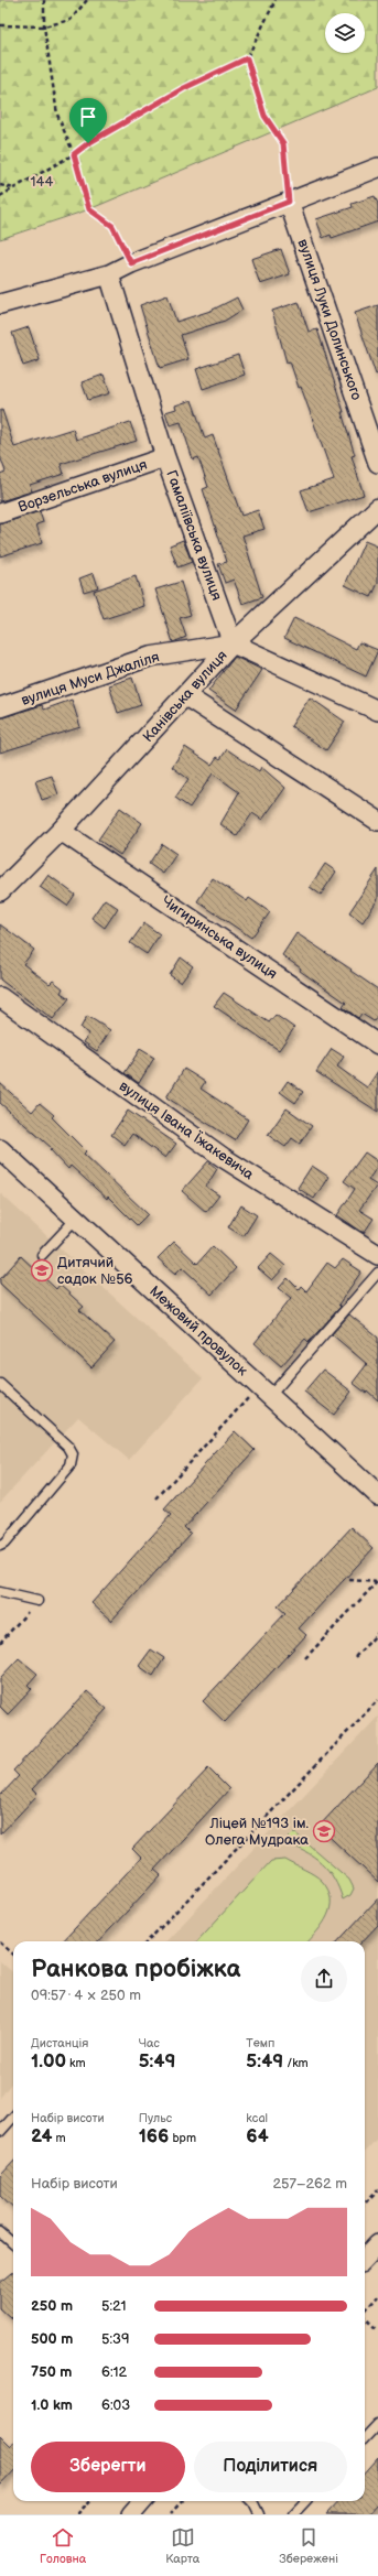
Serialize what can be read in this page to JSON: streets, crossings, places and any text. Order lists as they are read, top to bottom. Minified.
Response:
{"streets":{"street":["вулиця Луки Долинського","Ворзельська вулиця","Гамаліївська вулиця","вулиця Муси Джаліля","Канівська вулиця","Чигиринська вулиця","вулиця Івана Їжакевича","Межовий провулок"]},"crossings":[["Ворзельська вулиця","Гамаліївська вулиця"],["Гамаліївська вулиця","вулиця Муси Джаліля"],["Гамаліївська вулиця","Канівська вулиця"],["вулиця Муси Джаліля","Канівська вулиця"],["Канівська вулиця","Чигиринська вулиця"]],"parks":["144"],"places":{"school or university":["Дитячий садок №56","Ліцей №193 ім. Олега Мудрака"]},"page":{"heading":["Ранкова пробіжка","09:57 · 4 × 250 m"],"stats":[["Дистанція","1.00 km"],["Час","5:49"],["Темп","5:49 /km"],["Набір висоти","24 m"],["Пульс","166 bpm"],["kcal","64"]],"chart":["Набір висоти","257–262 m"],"list":[{"name":"250 m","note":"5:21"},{"name":"500 m","note":"5:39"},{"name":"750 m","note":"6:12"},{"name":"1.0 km","note":"6:03"}],"buttons":["Зберегти","Поділитися"],"tabs":["Головна","Карта","Збережені"]}}
